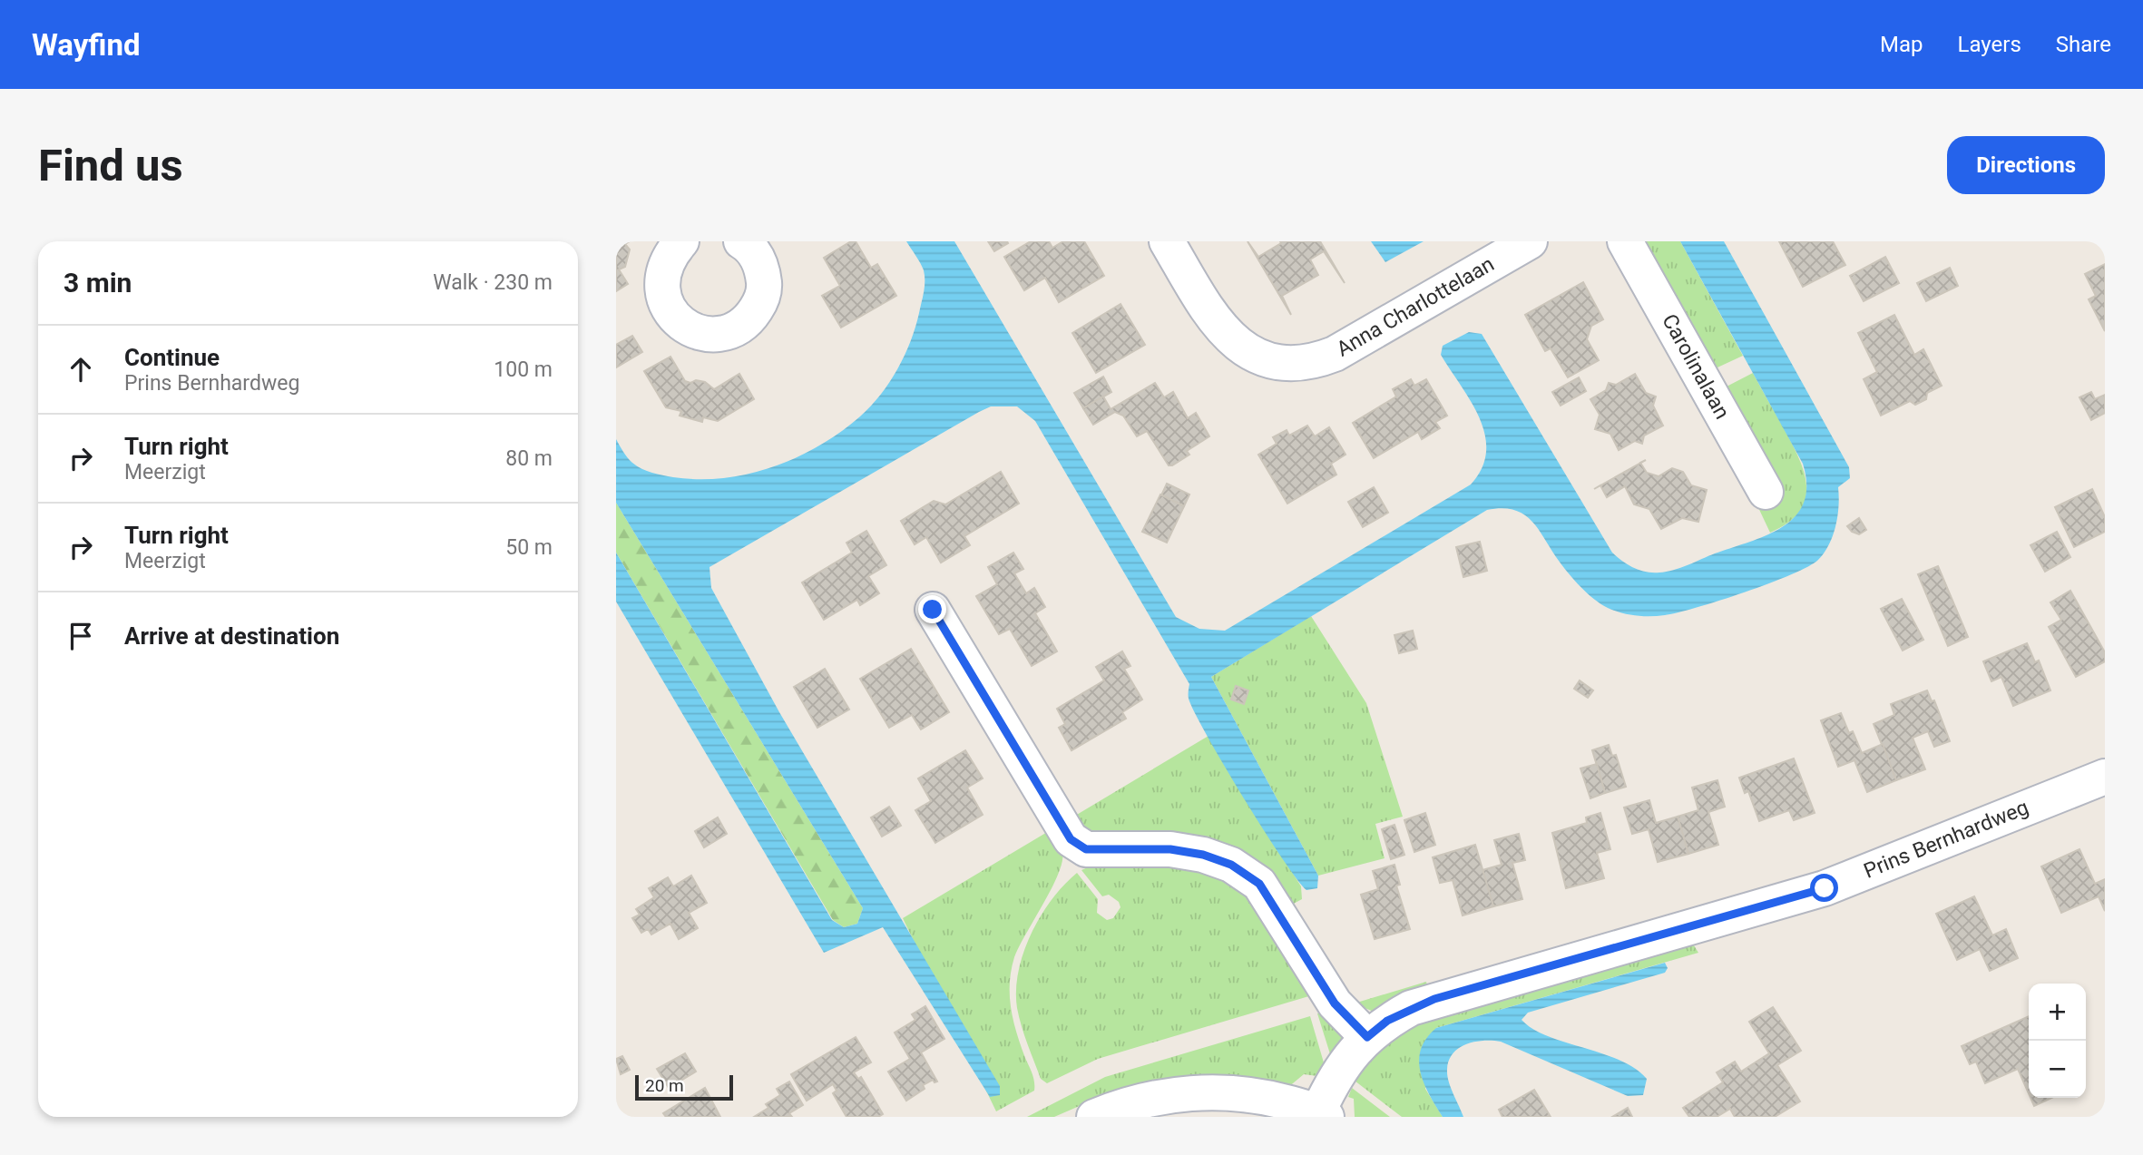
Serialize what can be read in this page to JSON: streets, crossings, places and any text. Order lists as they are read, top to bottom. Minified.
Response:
{"streets":{"street":["Anna Charlottelaan","Carolinalaan","Prins Bernhardweg"]},"scale_bar":"20 m","page":{"header":"Wayfind","nav":["Map","Layers","Share"],"buttons":"Directions","title":"Find us","heading":["3 min","Walk · 230 m"],"list":[["Continue","Prins Bernhardweg","100 m"],["Turn right","Meerzigt","80 m"],["Turn right","Meerzigt","50 m"],"Arrive at destination"],"map_buttons":["+","−"],"scale":"20 m"}}
